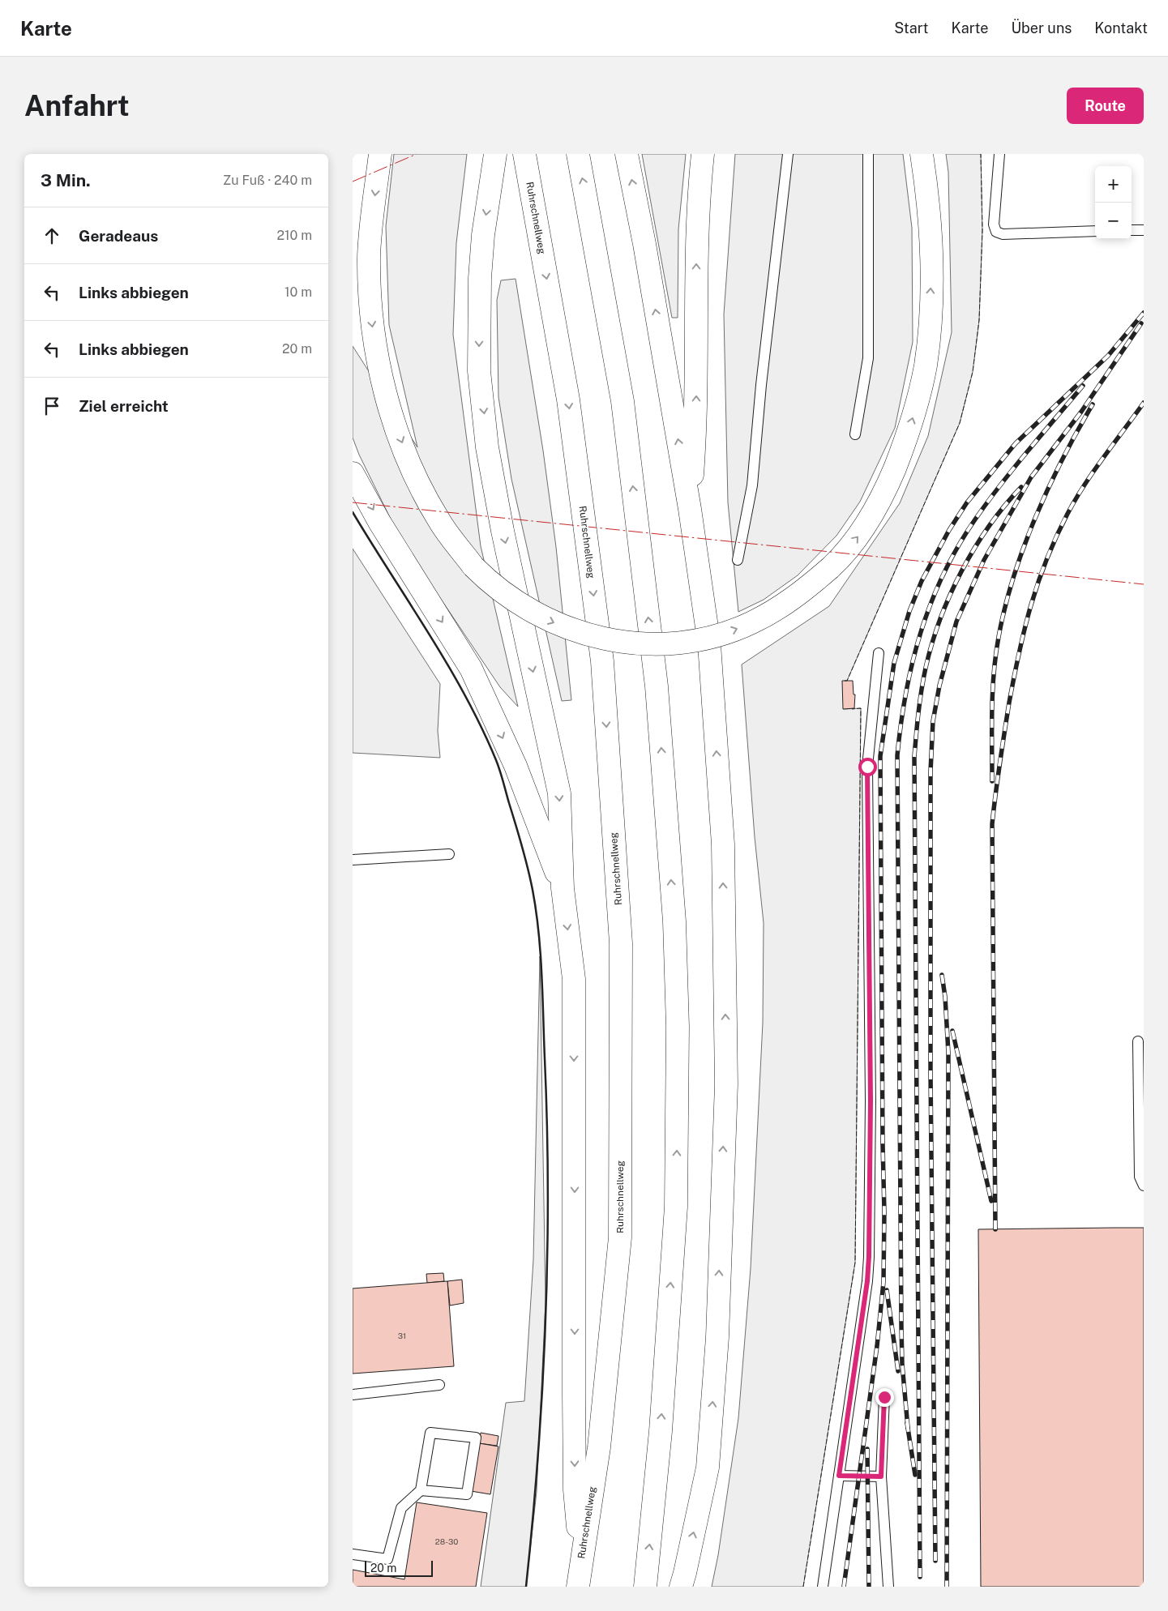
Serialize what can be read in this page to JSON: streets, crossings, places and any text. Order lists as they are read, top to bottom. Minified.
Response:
{"streets":{"highway":["Ruhrschnellweg"]},"house_numbers":["31","28-30"],"scale_bar":"20 m","page":{"header":"Karte","nav":["Start","Karte","Über uns","Kontakt"],"buttons":"Route","title":"Anfahrt","heading":["3 Min.","Zu Fuß · 240 m"],"map_buttons":["+","−"],"list":[["Geradeaus","210 m"],["Links abbiegen","10 m"],["Links abbiegen","20 m"],"Ziel erreicht"],"scale":"20 m"}}
